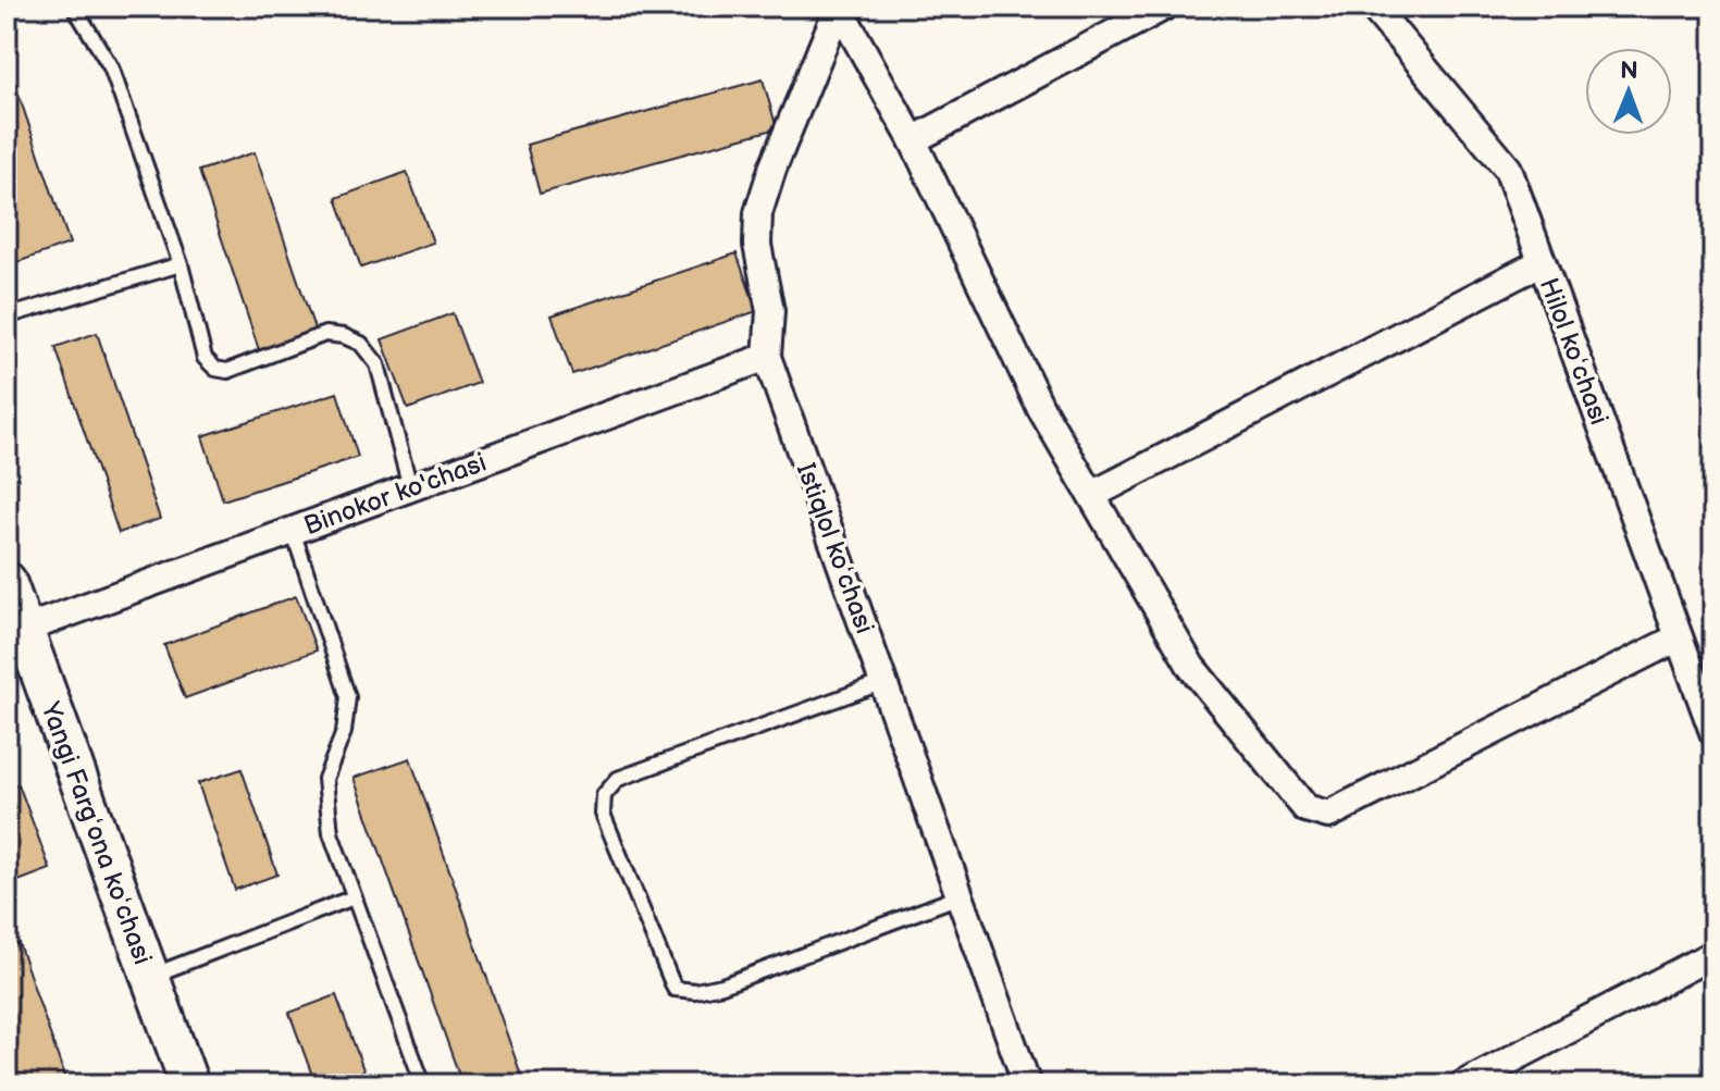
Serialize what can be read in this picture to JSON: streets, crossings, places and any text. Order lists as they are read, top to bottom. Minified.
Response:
{"streets":{"main road":["Yangi Fargʻona koʻchasi"],"street":["Hilol koʻchasi","Binokor ko'chasi","Istiqlol koʻchasi"]},"crossings":[["Binokor ko'chasi","Istiqlol koʻchasi"],["Binokor ko'chasi","Yangi Fargʻona koʻchasi"]],"north":"top"}
